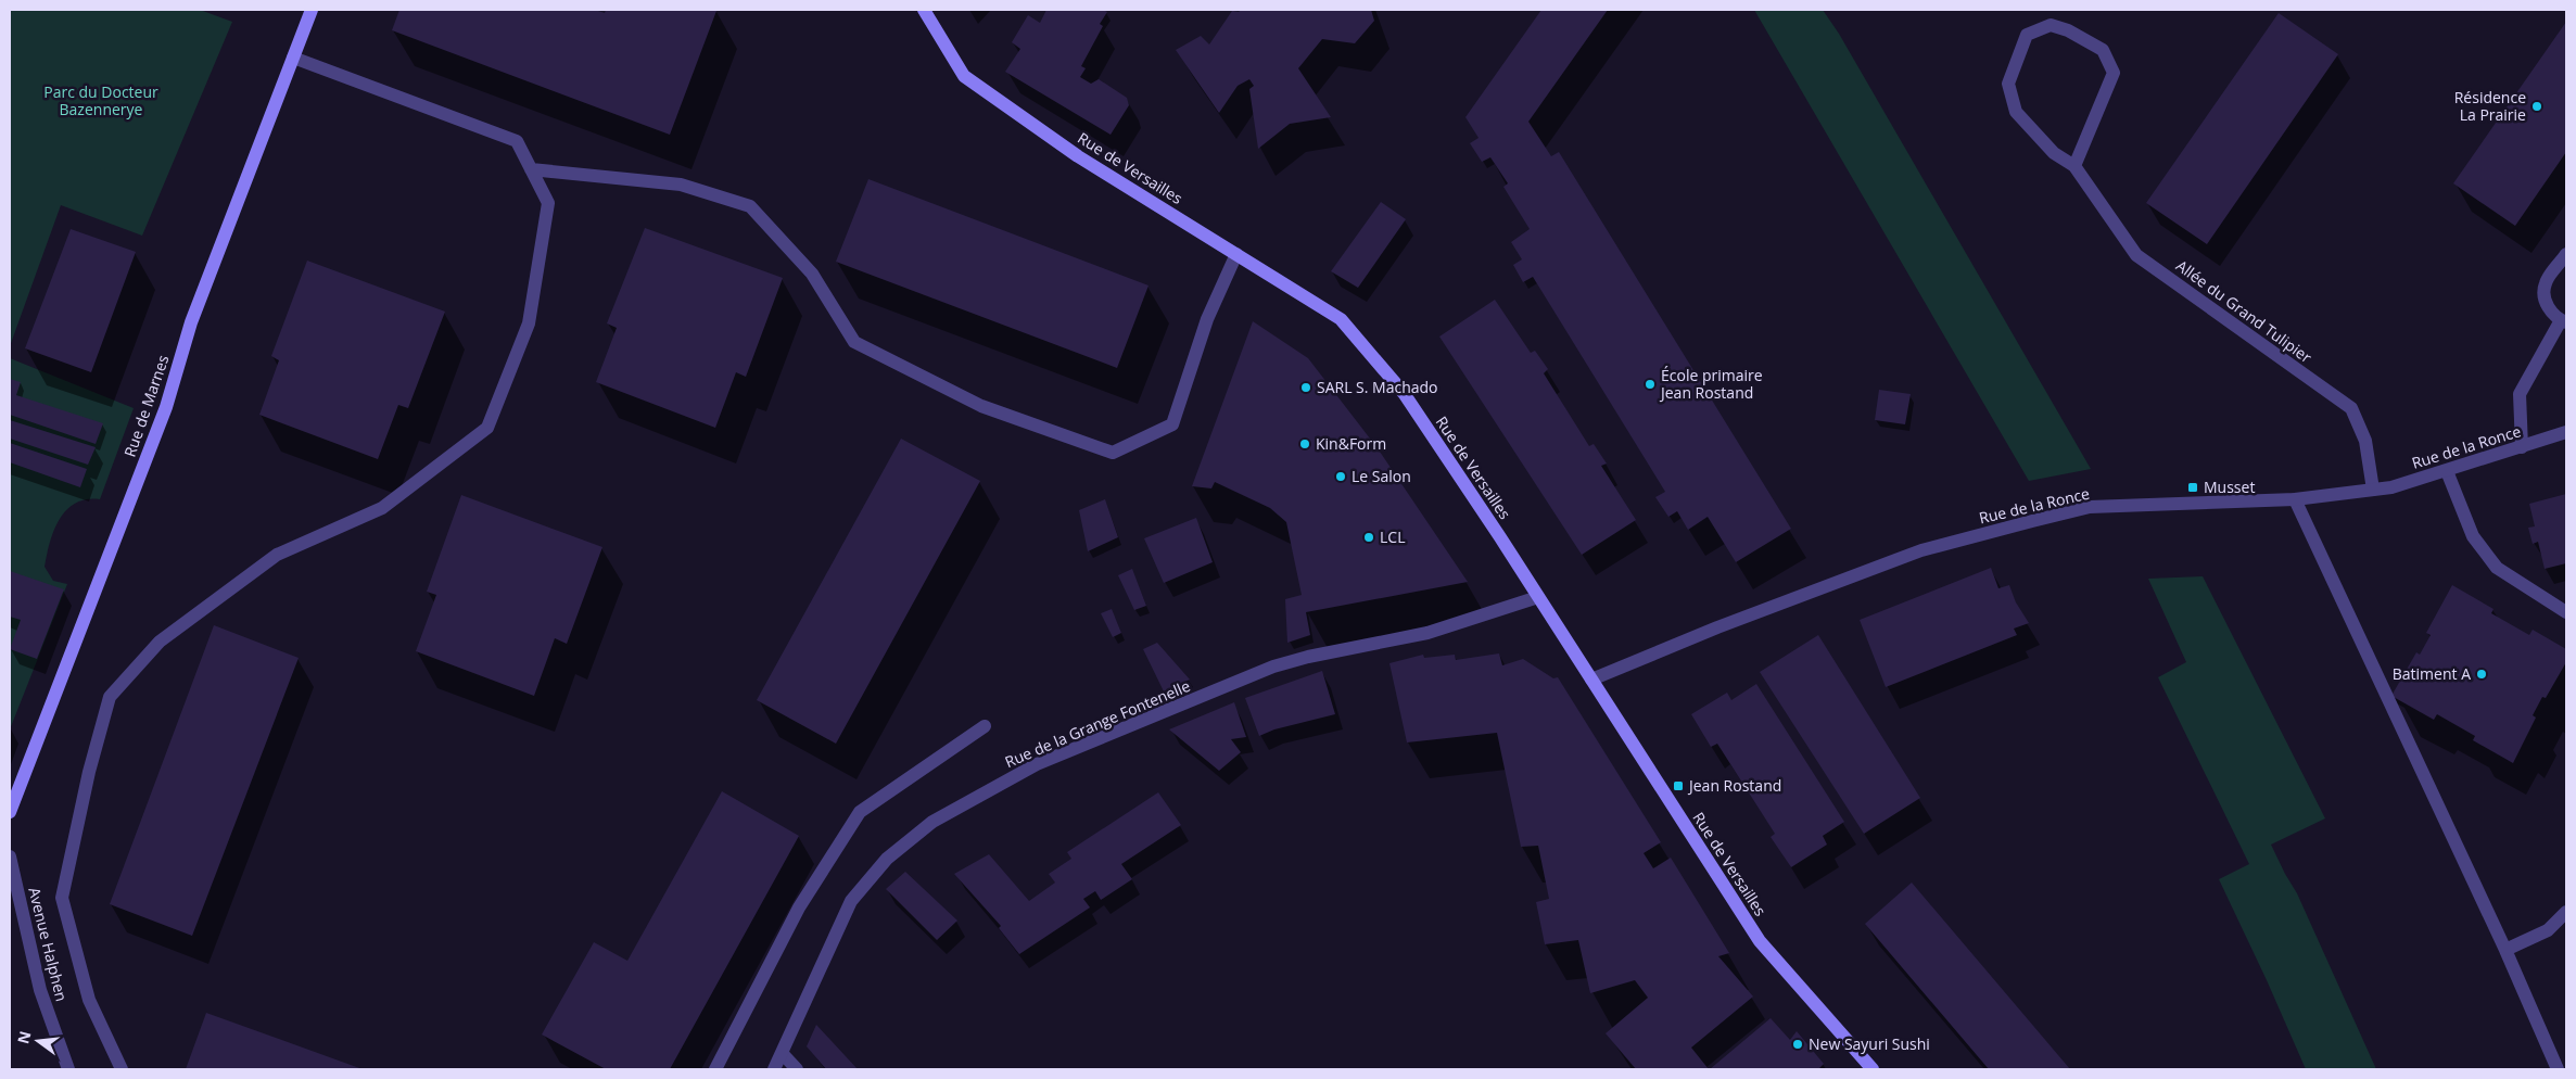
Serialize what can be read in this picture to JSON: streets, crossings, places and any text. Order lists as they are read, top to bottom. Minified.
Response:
{"streets":{"main road":["Rue de Versailles","Rue de Marnes"],"street":["Allée du Grand Tulipier","Rue de la Ronce","Rue de la Grange Fontenelle","Avenue Halphen"]},"crossings":[["Rue de Versailles","Rue de la Ronce"],["Rue de Versailles","Rue de la Grange Fontenelle"],["Allée du Grand Tulipier","Rue de la Ronce"]],"parks":["Parc du Docteur Bazennerye"],"places":{"other":["Résidence La Prairie","École primaire Jean Rostand","SARL S. Machado","Kin&Form","Le Salon","LCL","Batiment A","New Sayuri Sushi"],"transit":["Musset","Jean Rostand"]},"north":"left"}
